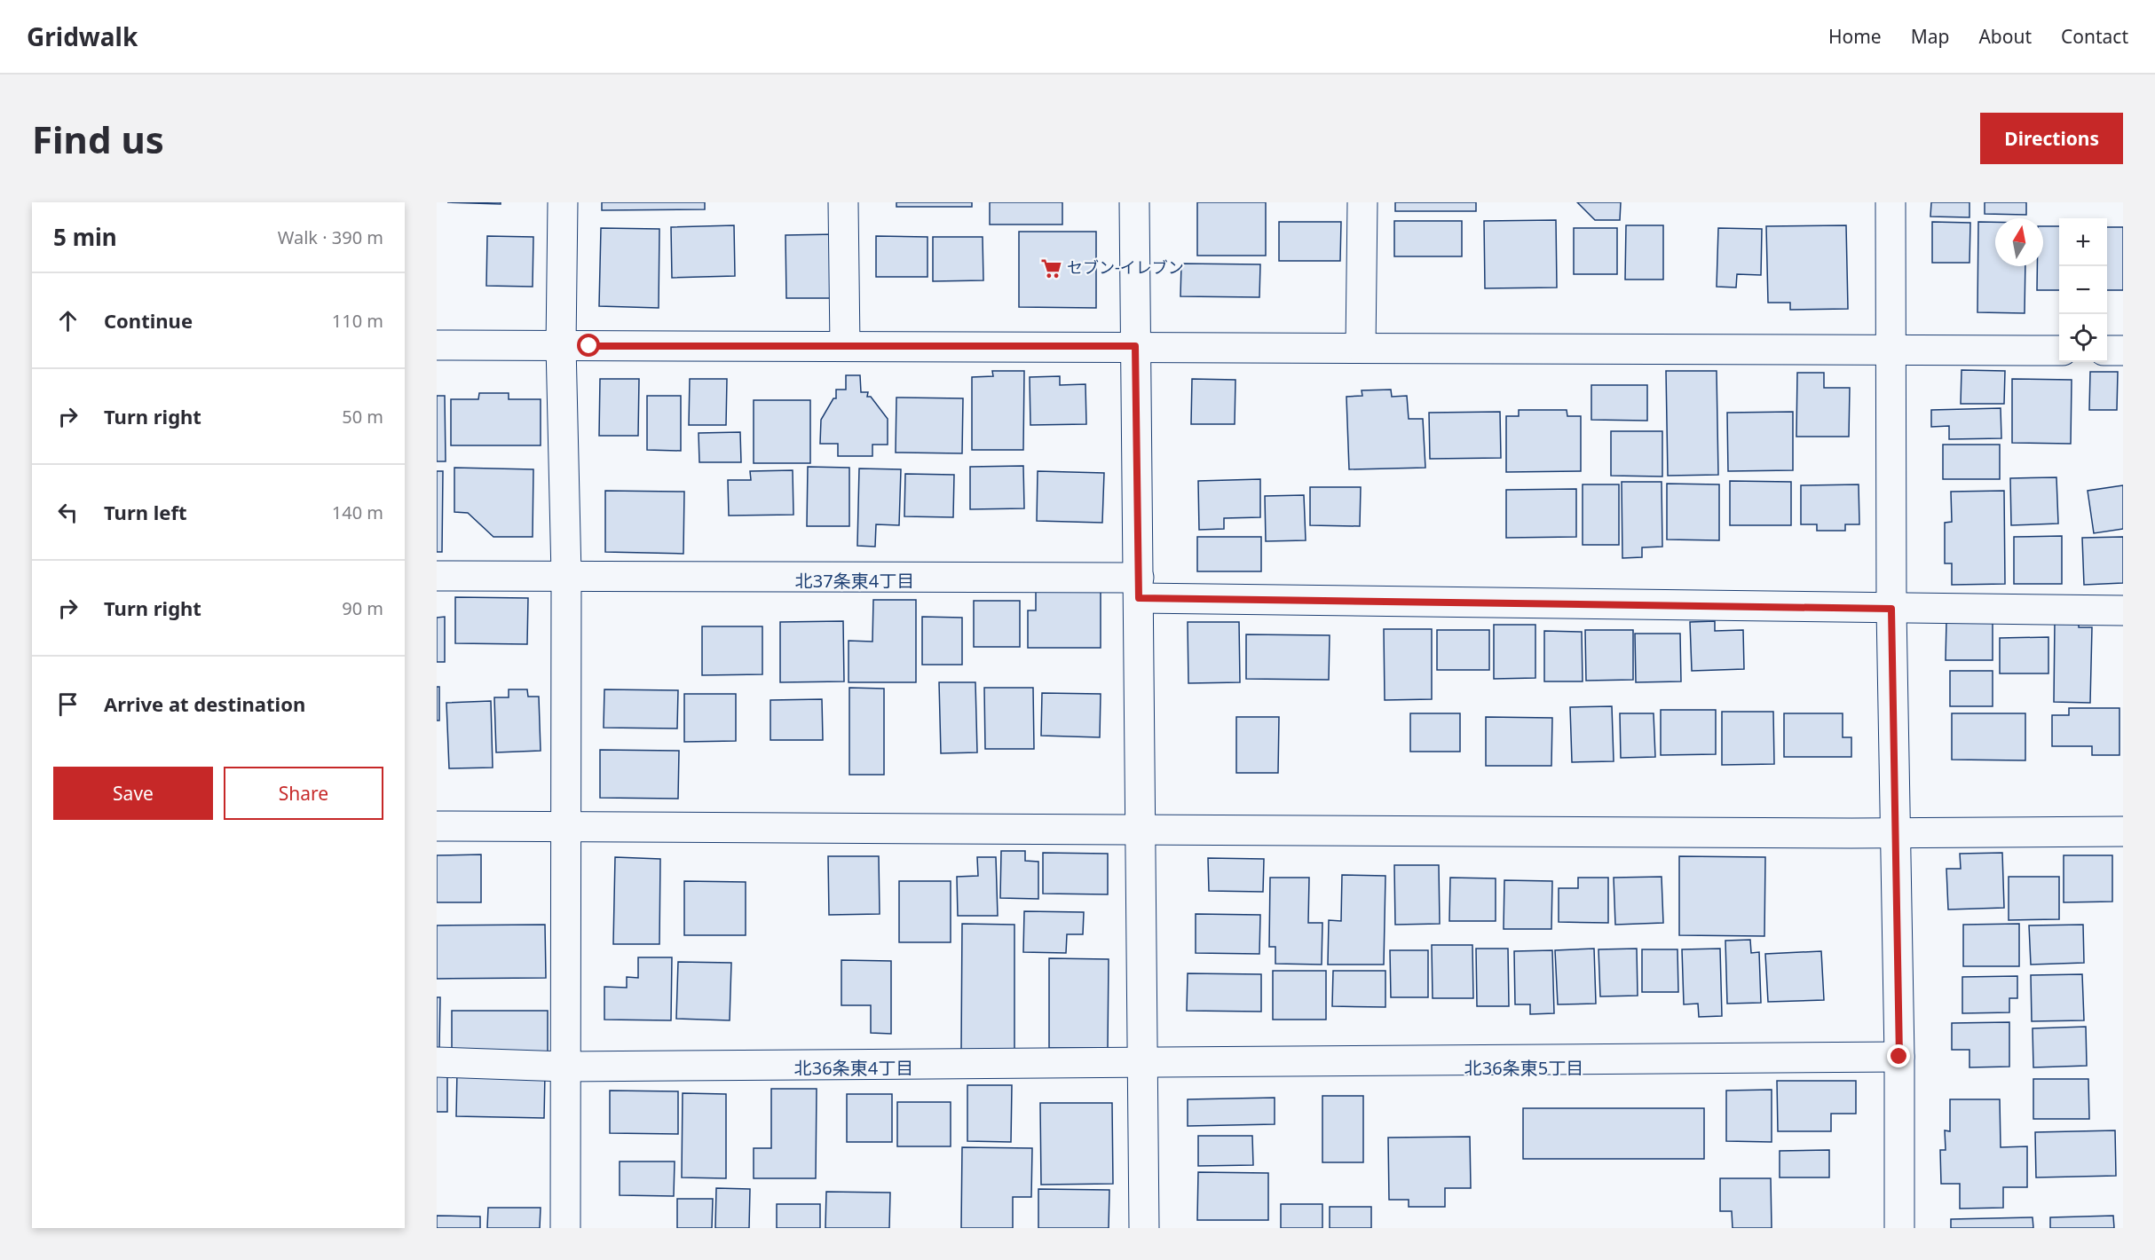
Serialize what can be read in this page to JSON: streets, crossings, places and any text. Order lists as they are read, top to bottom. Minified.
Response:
{"districts":["北37条東4丁目","北36条東4丁目","北36条東5丁目"],"places":{"supermarket":["セブン-イレブン"]},"north":"top","page":{"header":"Gridwalk","nav":["Home","Map","About","Contact"],"buttons":["Directions",["Save","Share"]],"title":"Find us","heading":["5 min","Walk · 390 m"],"map_buttons":["+","−"],"list":[["Continue","110 m"],["Turn right","50 m"],["Turn left","140 m"],["Turn right","90 m"],"Arrive at destination"]}}
